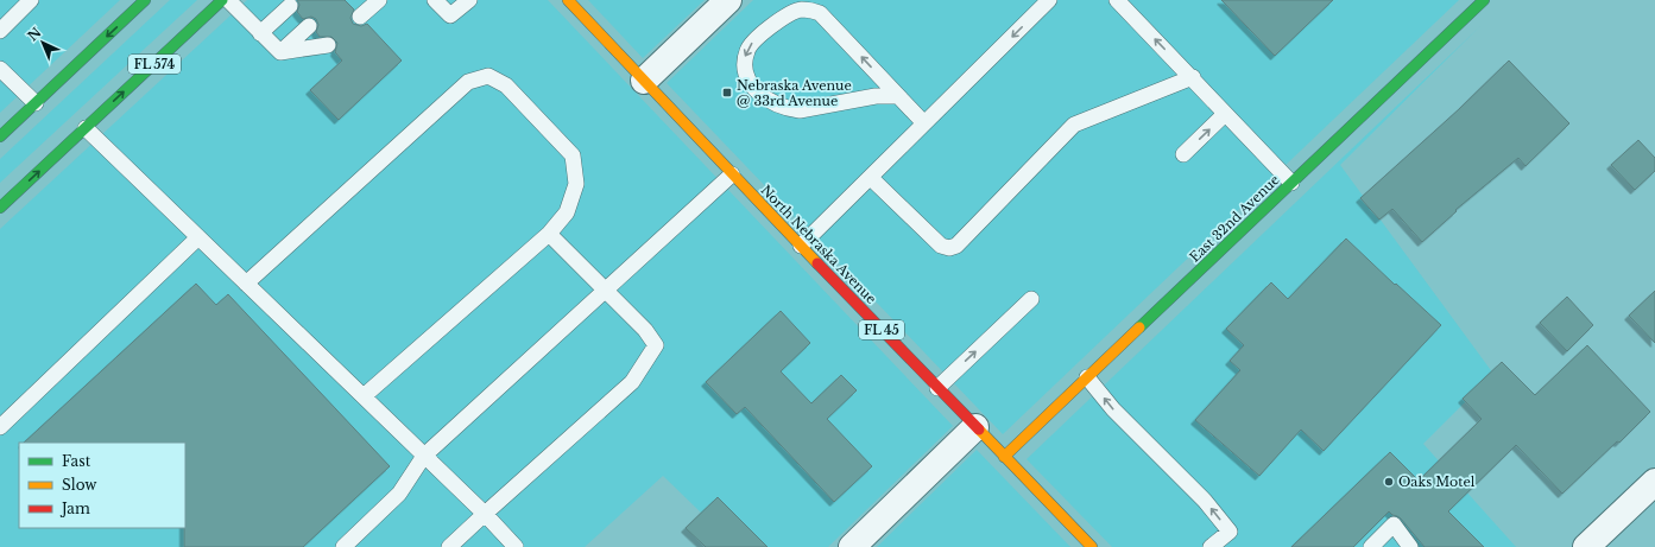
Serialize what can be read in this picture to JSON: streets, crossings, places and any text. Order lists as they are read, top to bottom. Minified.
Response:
{"streets":{"main road":["FL 574","East 32nd Avenue","North Nebraska Avenue","FL 45"]},"crossings":[["East 32nd Avenue","North Nebraska Avenue"]],"places":{"transit":["Nebraska Avenue @ 33rd Avenue"],"other":["Oaks Motel"]},"legend":["Fast","Slow","Jam"],"north":"top left"}
